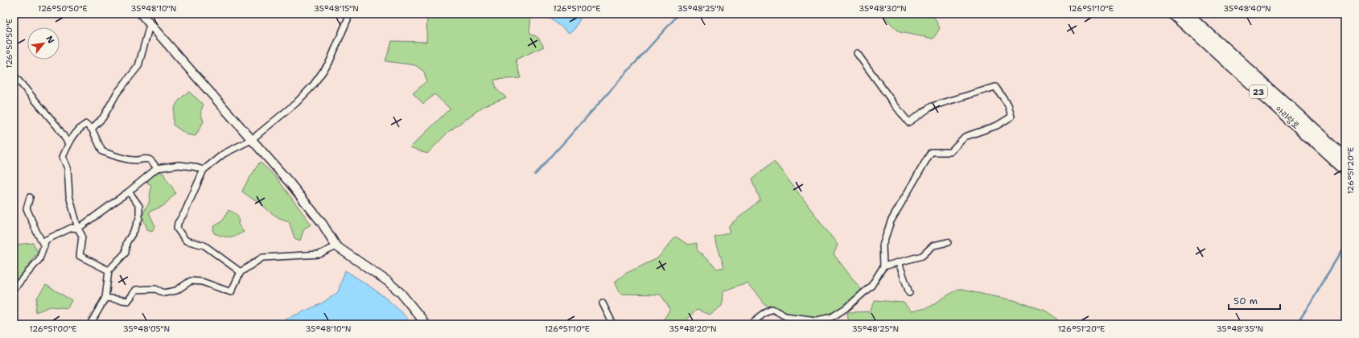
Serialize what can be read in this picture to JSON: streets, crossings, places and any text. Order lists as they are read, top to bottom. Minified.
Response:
{"streets":{"highway":["23","아리랑로"]},"scale_bar":"50 m","north":"top right","coordinates":["126°50'50\"E","35°48'10\"N","35°48'15\"N","126°51'00\"E","35°48'25\"N","35°48'30\"N","126°51'10\"E","35°48'40\"N","126°51'20\"E","35°48'05\"N","35°48'20\"N","35°48'35\"N"]}
